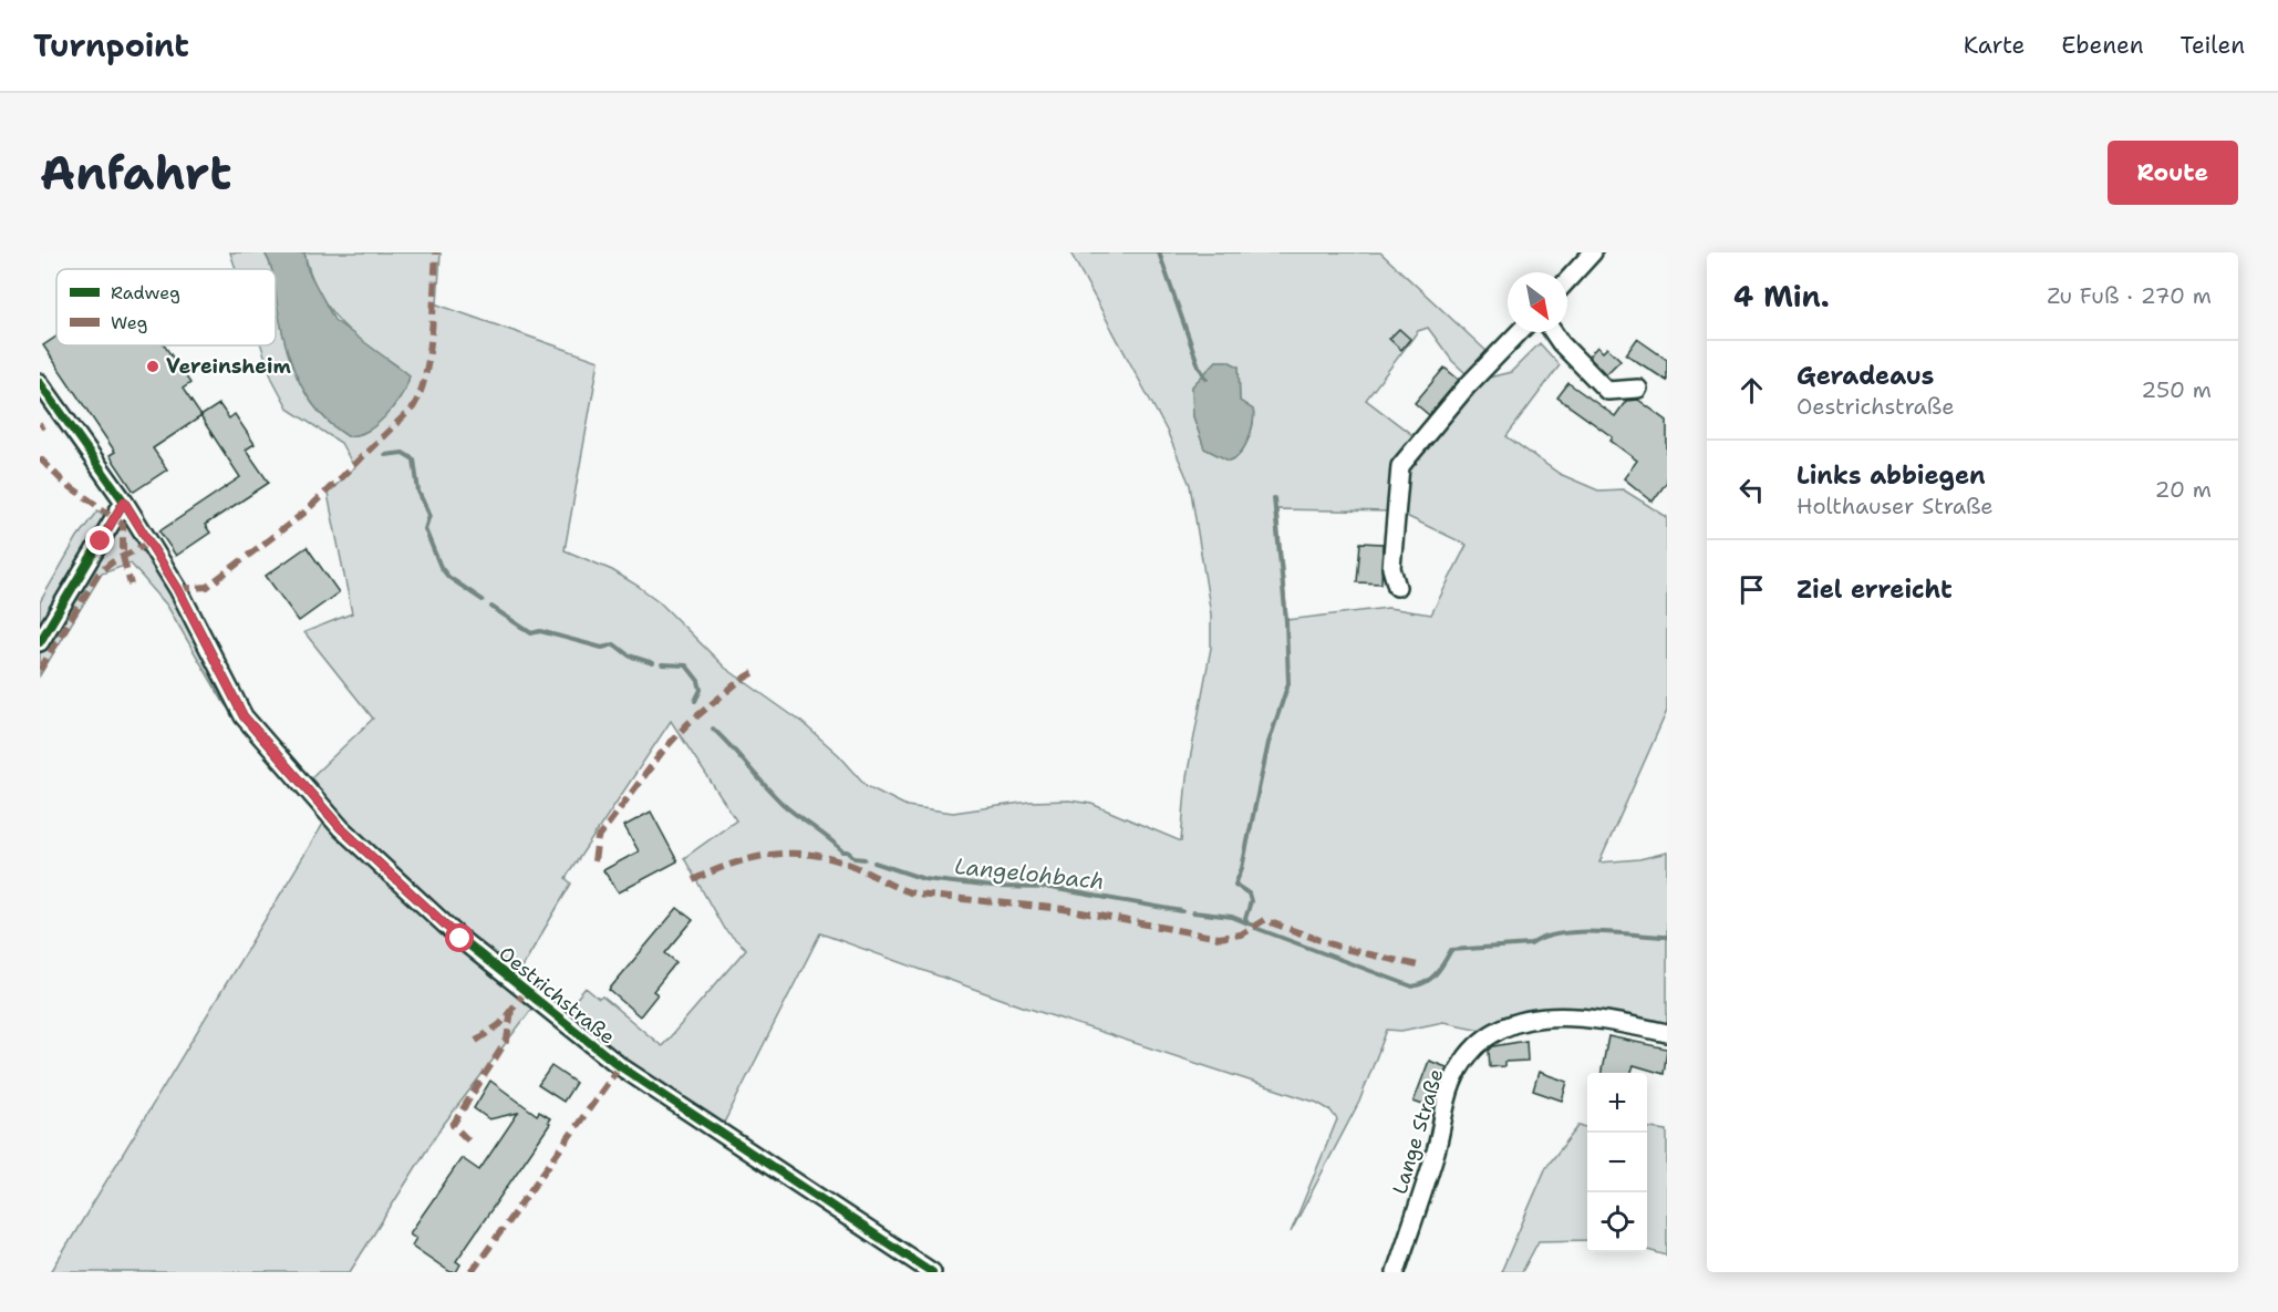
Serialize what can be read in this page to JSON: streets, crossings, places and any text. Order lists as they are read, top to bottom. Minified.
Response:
{"streets":{"street":["Oestrichstraße","Lange Straße"]},"water":["Langelohbach"],"places":["Vereinsheim"],"legend":["Radweg","Weg"],"north":"bottom right","page":{"header":"Turnpoint","nav":["Karte","Ebenen","Teilen"],"buttons":"Route","title":"Anfahrt","heading":["4 Min.","Zu Fuß · 270 m"],"list":[["Geradeaus","Oestrichstraße","250 m"],["Links abbiegen","Holthauser Straße","20 m"],"Ziel erreicht"],"map_buttons":["+","−"]}}
